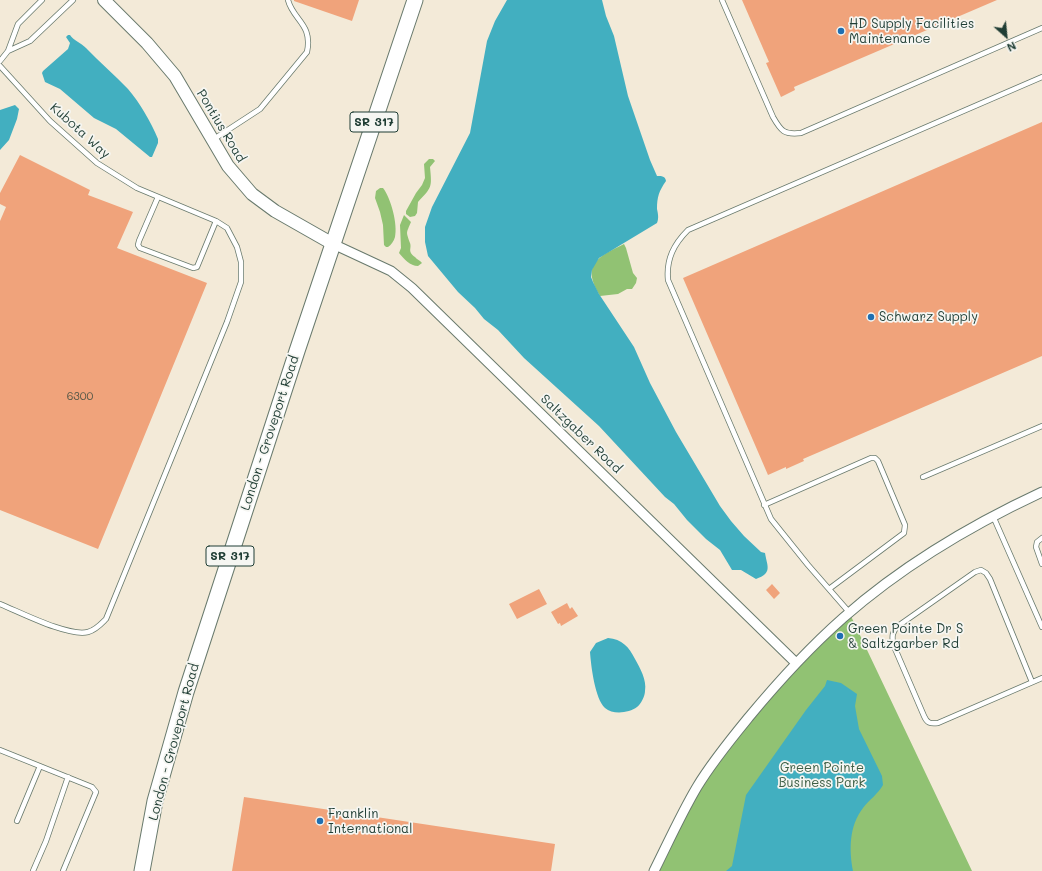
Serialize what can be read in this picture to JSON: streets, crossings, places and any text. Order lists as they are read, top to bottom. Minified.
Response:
{"streets":{"main road":["SR 317","London - Groveport Road"],"street":["Pontius Road","Saltzgaber Road"],"lane":["Kubota Way"]},"crossings":[["Pontius Road","London - Groveport Road"],["Pontius Road","Saltzgaber Road"],["London - Groveport Road","Saltzgaber Road"]],"parks":["Green Pointe Business Park"],"places":["HD Supply Facilities Maintenance","Schwarz Supply","Green Pointe Dr S & Saltzgarber Rd","Franklin International"],"house_numbers":["6300"],"north":"bottom right"}
